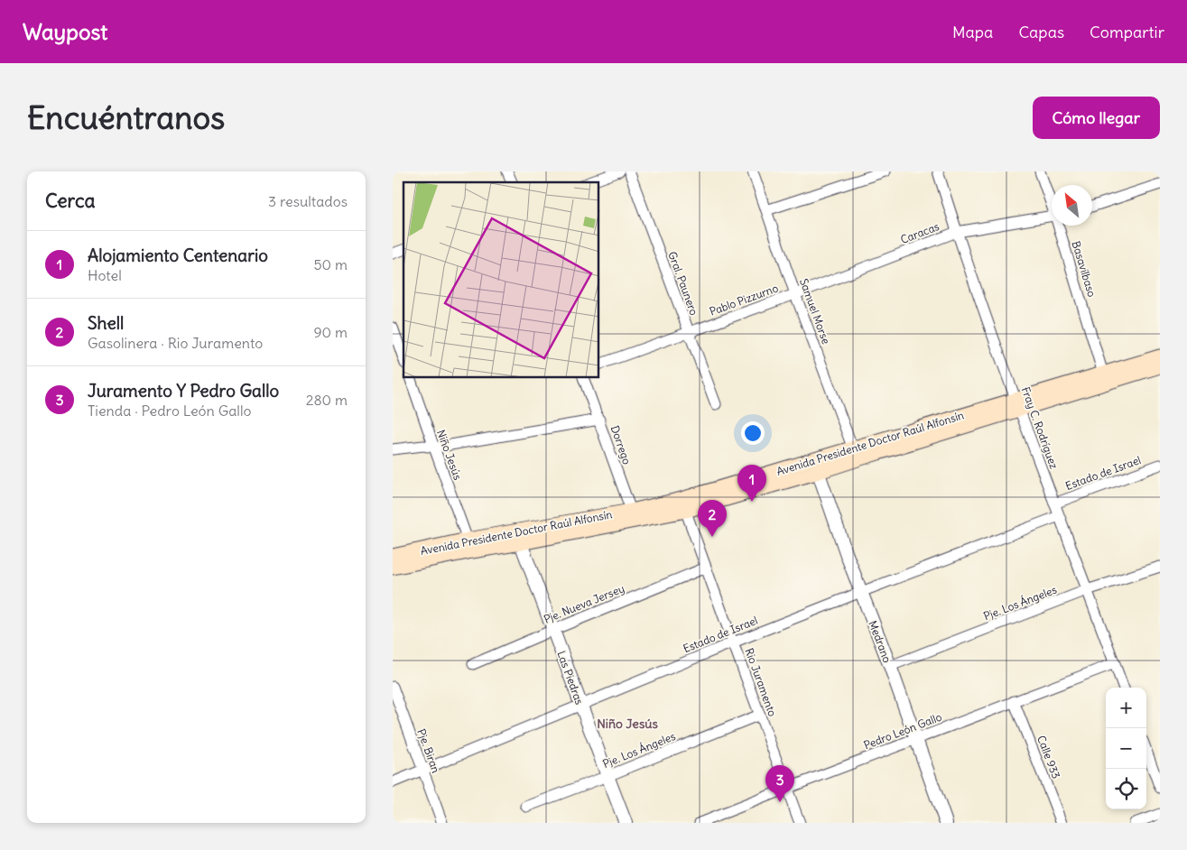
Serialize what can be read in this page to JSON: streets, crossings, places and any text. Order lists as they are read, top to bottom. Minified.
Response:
{"streets":{"main road":["Avenida Presidente Doctor Raúl Alfonsín"],"street":["Caracas","Basavilbaso","Gral. Paunero","Pablo Pizzurno","Samuel Morse","Fray C. Rodríguez","Dorrego","Niño Jesús","Estado de Israel","Pje. Los Ángeles","Pje. Nueva Jersey","Medrano","Las Piedras","Rio Juramento","Pedro León Gallo","Pje. Biran","Calle 933"]},"crossings":[["Caracas","Pablo Pizzurno"],["Caracas","Samuel Morse"],["Caracas","Fray C. Rodríguez"],["Basavilbaso","Avenida Presidente Doctor Raúl Alfonsín"],["Gral. Paunero","Pablo Pizzurno"],["Pablo Pizzurno","Samuel Morse"],["Samuel Morse","Avenida Presidente Doctor Raúl Alfonsín"],["Fray C. Rodríguez","Avenida Presidente Doctor Raúl Alfonsín"],["Fray C. Rodríguez","Estado de Israel"],["Fray C. Rodríguez","Pje. Los Ángeles"],["Fray C. Rodríguez","Pedro León Gallo"],["Avenida Presidente Doctor Raúl Alfonsín","Dorrego"],["Avenida Presidente Doctor Raúl Alfonsín","Niño Jesús"],["Avenida Presidente Doctor Raúl Alfonsín","Medrano"],["Avenida Presidente Doctor Raúl Alfonsín","Las Piedras"],["Avenida Presidente Doctor Raúl Alfonsín","Rio Juramento"],["Estado de Israel","Medrano"],["Estado de Israel","Las Piedras"],["Estado de Israel","Rio Juramento"],["Estado de Israel","Pje. Biran"],["Pje. Los Ángeles","Medrano"],["Pje. Los Ángeles","Las Piedras"],["Pje. Los Ángeles","Rio Juramento"],["Pje. Nueva Jersey","Las Piedras"],["Pje. Nueva Jersey","Rio Juramento"],["Medrano","Pedro León Gallo"],["Rio Juramento","Pedro León Gallo"],["Pedro León Gallo","Calle 933"]],"districts":["Niño Jesús"],"north":"top left","page":{"header":"Waypost","nav":["Mapa","Capas","Compartir"],"buttons":"Cómo llegar","title":"Encuéntranos","heading":["Cerca","3 resultados"],"list":[{"mark":"1","name":"Alojamiento Centenario","note":"Hotel","value":"50 m"},{"mark":"2","name":"Shell","note":"Gasolinera · Rio Juramento","value":"90 m"},{"mark":"3","name":"Juramento Y Pedro Gallo","note":"Tienda · Pedro León Gallo","value":"280 m"}],"pins":["1","2","3"],"map_buttons":["+","−"]}}
